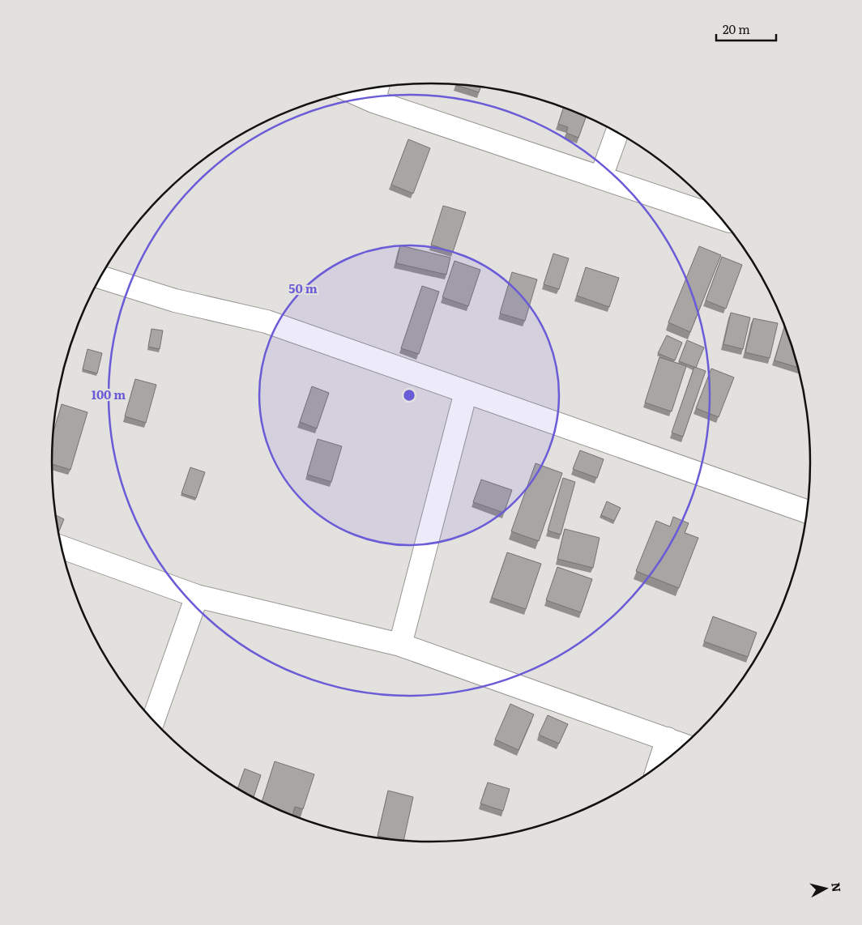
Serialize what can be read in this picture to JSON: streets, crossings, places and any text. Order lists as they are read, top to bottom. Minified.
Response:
{"scale_bar":"20 m","north":"right","rings":["50 m","100 m"]}
